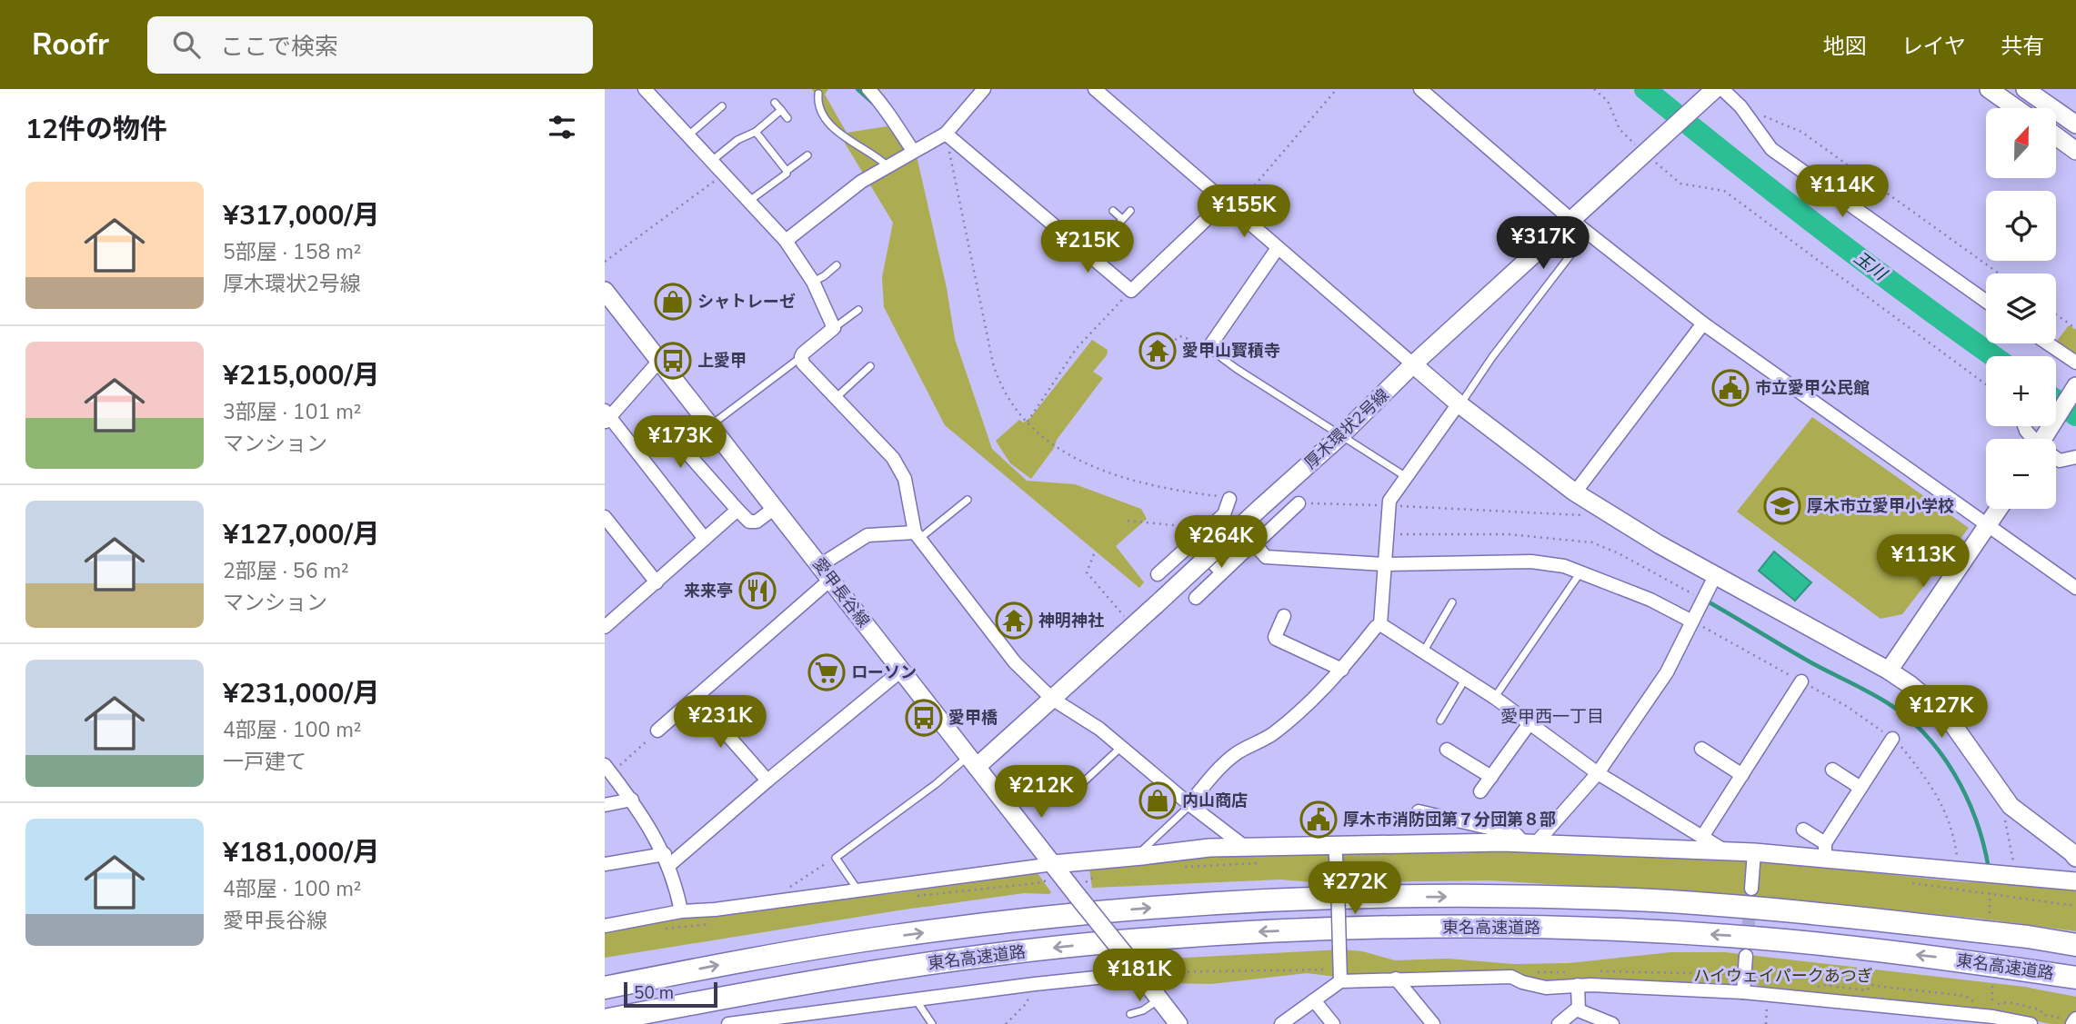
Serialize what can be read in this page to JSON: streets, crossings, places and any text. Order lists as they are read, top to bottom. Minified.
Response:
{"streets":{"highway":["東名高速道路"],"street":["厚木環状2号線","愛甲長谷線"]},"crossings":[["厚木環状2号線","愛甲長谷線"]],"districts":["愛甲西一丁目"],"water":["玉川"],"parks":["ハイウェイパークあつぎ"],"places":{"shop":["シャトレーゼ","内山商店"],"temple":["愛甲山寳積寺","神明神社"],"bus stop":["上愛甲","愛甲橋"],"public building":["市立愛甲公民館","厚木市消防団第７分団第８部"],"school or university":["厚木市立愛甲小学校"],"restaurant":["来来亭"],"supermarket":["ローソン"]},"scale_bar":"50 m","north":"top","page":{"header":"Roofr","search":"ここで検索","nav":["地図","レイヤ","共有"],"heading":"12件の物件","map_buttons":["+","−"],"price":["¥114K","¥155K","¥317K","¥215K","¥173K","¥264K","¥113K","¥127K","¥231K","¥212K","¥272K","¥181K"],"list":[{"name":"¥317,000/月","note":"5部屋 · 158 m² · 厚木環状2号線"},{"name":"¥215,000/月","note":"3部屋 · 101 m² · マンション"},{"name":"¥127,000/月","note":"2部屋 · 56 m² · マンション"},{"name":"¥231,000/月","note":"4部屋 · 100 m² · 一戸建て"},{"name":"¥181,000/月","note":"4部屋 · 100 m² · 愛甲長谷線"}],"scale":"50 m"}}
